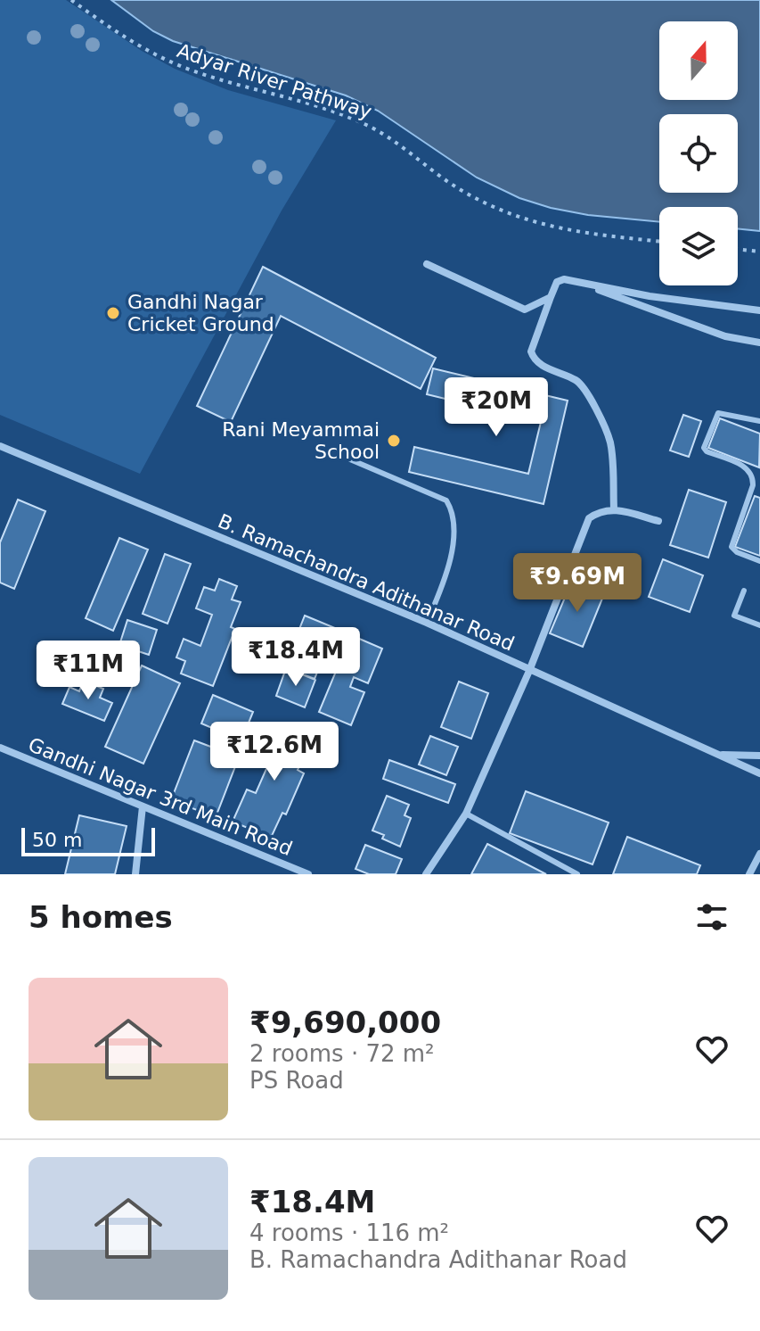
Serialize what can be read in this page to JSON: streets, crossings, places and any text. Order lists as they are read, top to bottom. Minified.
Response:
{"streets":{"street":["B. Ramachandra Adithanar Road","Gandhi Nagar 3rd Main Road"],"path":["Adyar River Pathway"]},"places":["Gandhi Nagar Cricket Ground","Rani Meyammai School"],"scale_bar":"50 m","north":"top","page":{"price":["₹20M","₹9.69M","₹18.4M","₹11M","₹12.6M"],"scale":"50 m","heading":"5 homes","list":[{"name":"₹9,690,000","note":"2 rooms · 72 m² · PS Road"},{"name":"₹18.4M","note":"4 rooms · 116 m² · B. Ramachandra Adithanar Road"}]}}
